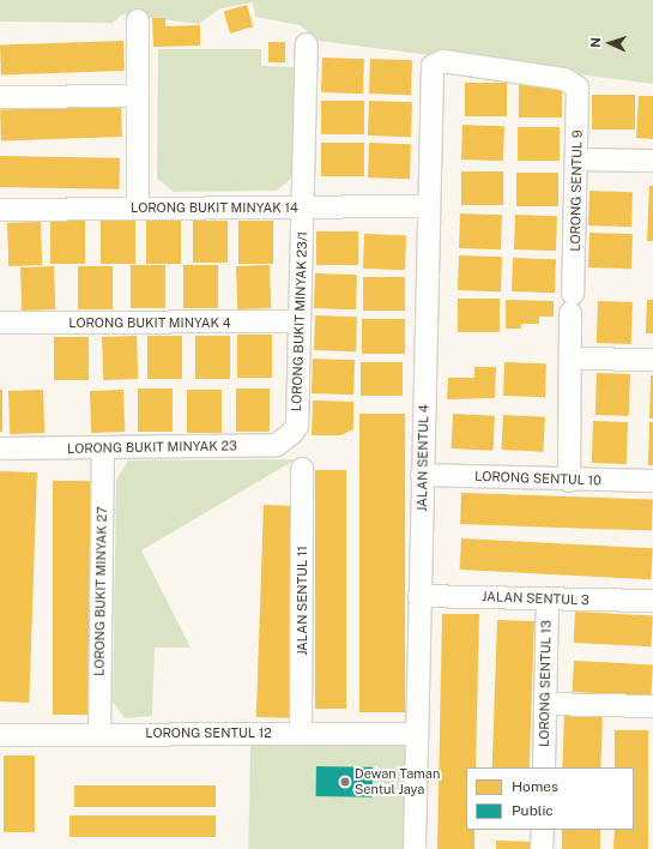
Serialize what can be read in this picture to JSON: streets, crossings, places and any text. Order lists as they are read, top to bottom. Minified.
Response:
{"streets":{"street":["LORONG SENTUL 9","LORONG BUKIT MINYAK 14","LORONG BUKIT MINYAK 23/1","LORONG BUKIT MINYAK 4","LORONG BUKIT MINYAK 23","JALAN SENTUL 4","LORONG SENTUL 10","LORONG BUKIT MINYAK 27","JALAN SENTUL 3","JALAN SENTUL 11","LORONG SENTUL 13","LORONG SENTUL 12"]},"crossings":[["LORONG SENTUL 9","JALAN SENTUL 4"],["LORONG SENTUL 9","LORONG SENTUL 10"],["LORONG BUKIT MINYAK 14","LORONG BUKIT MINYAK 23/1"],["LORONG BUKIT MINYAK 14","JALAN SENTUL 4"],["LORONG BUKIT MINYAK 23/1","LORONG BUKIT MINYAK 4"],["LORONG BUKIT MINYAK 23/1","LORONG BUKIT MINYAK 23"],["LORONG BUKIT MINYAK 23","LORONG BUKIT MINYAK 27"],["JALAN SENTUL 4","LORONG SENTUL 10"],["JALAN SENTUL 4","JALAN SENTUL 3"],["JALAN SENTUL 4","LORONG SENTUL 12"],["LORONG BUKIT MINYAK 27","LORONG SENTUL 12"],["JALAN SENTUL 3","LORONG SENTUL 13"],["JALAN SENTUL 11","LORONG SENTUL 12"]],"places":["Dewan Taman Sentul Jaya"],"legend":["Homes","Public"],"north":"left"}
